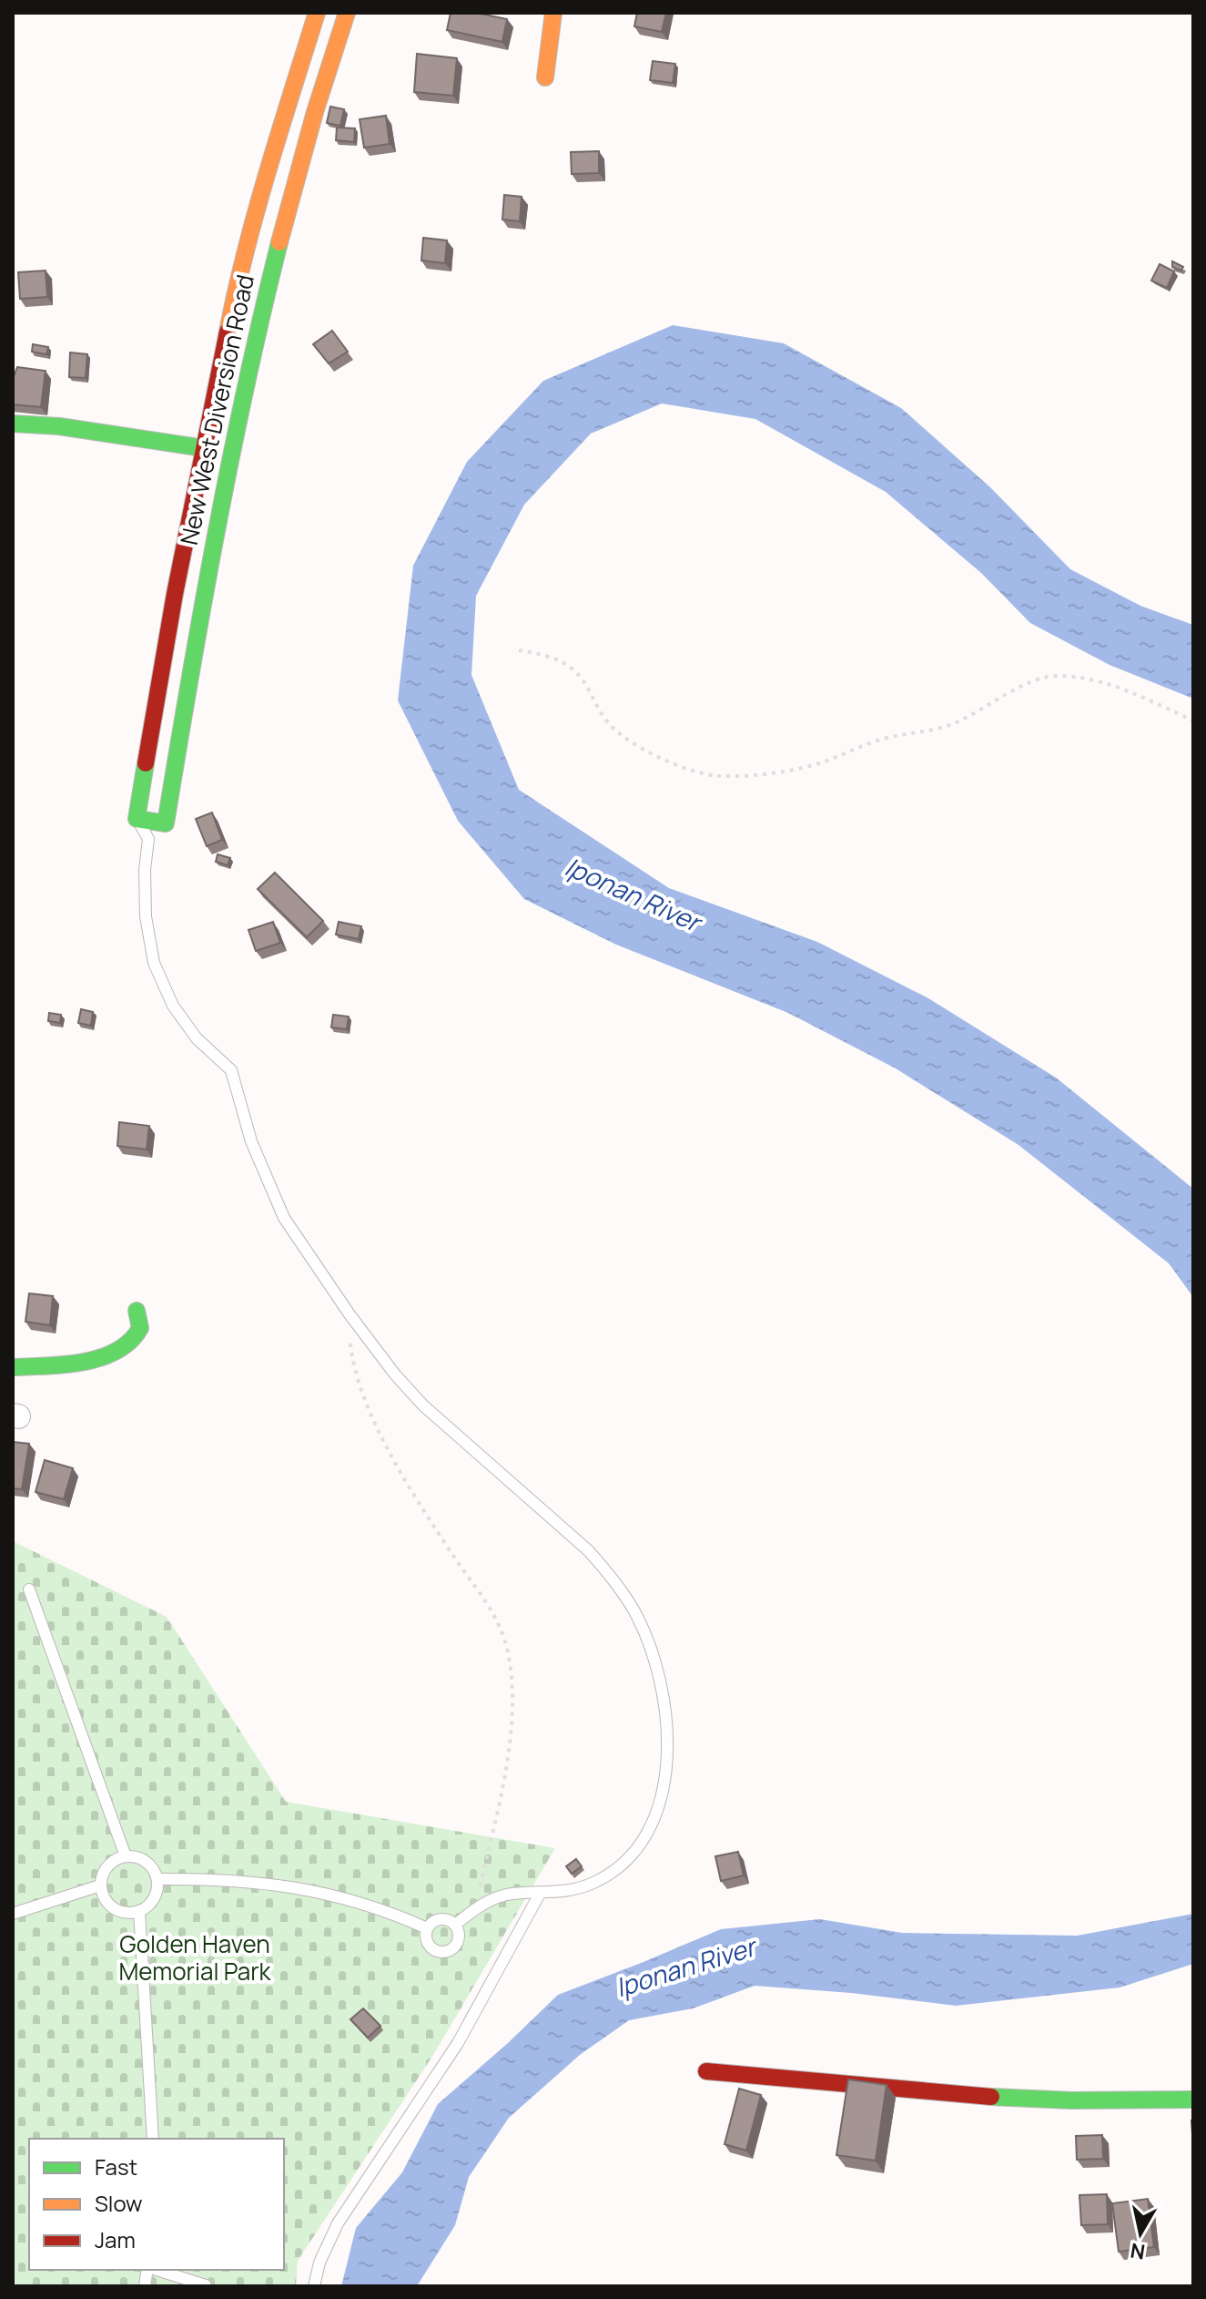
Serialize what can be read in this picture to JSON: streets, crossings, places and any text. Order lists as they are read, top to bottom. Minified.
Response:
{"streets":{"street":["New West Diversion Road"]},"water":["Iponan River"],"parks":["Golden Haven Memorial Park"],"legend":["Fast","Slow","Jam"],"north":"bottom"}
